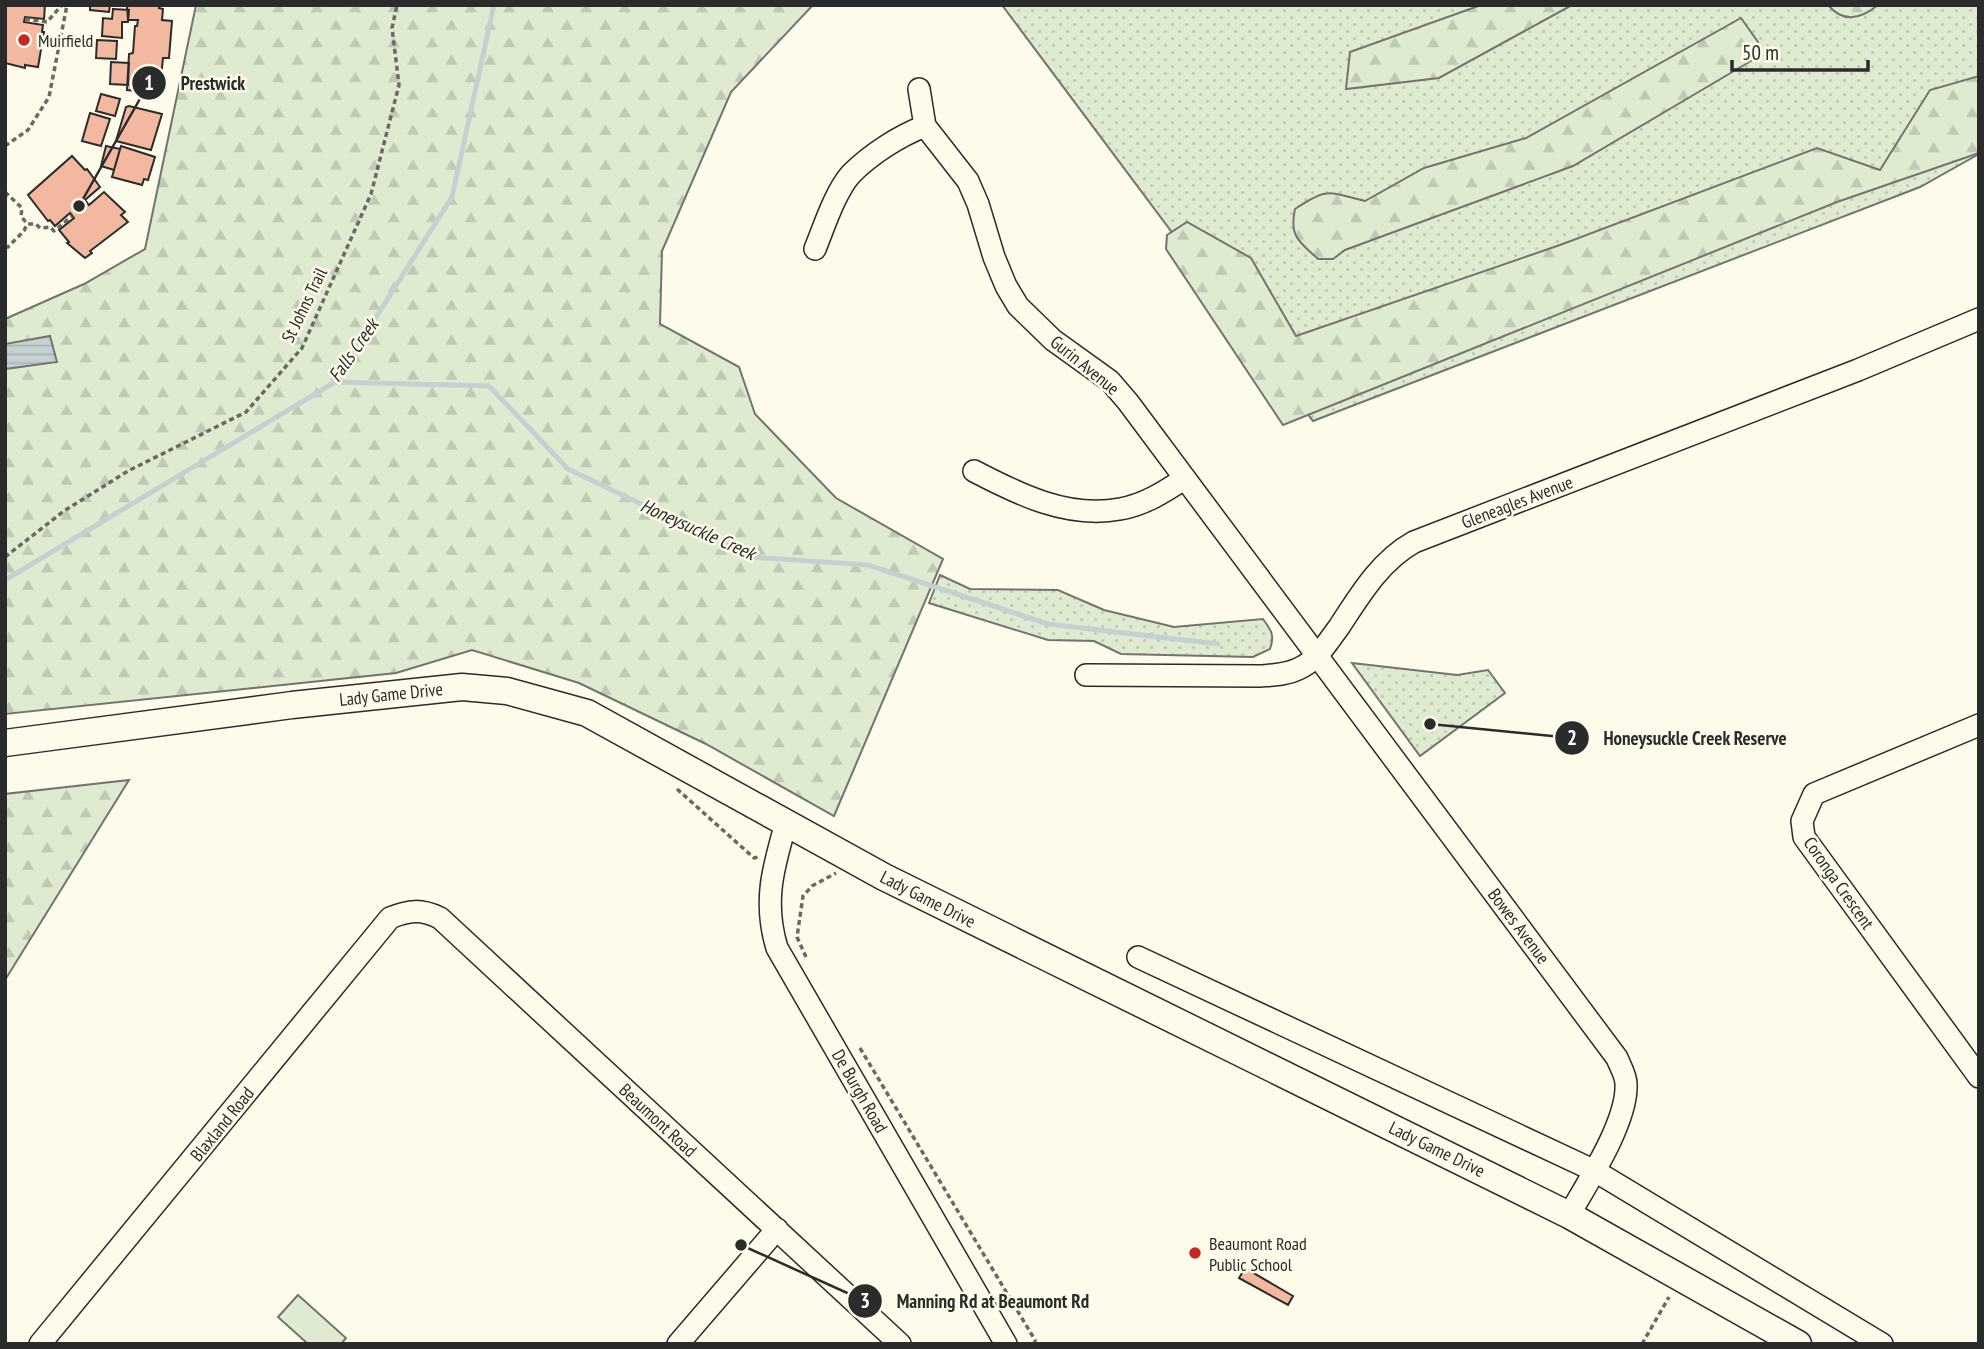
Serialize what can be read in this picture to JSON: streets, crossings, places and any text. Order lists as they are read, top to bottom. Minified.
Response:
{"streets":{"main road":["Lady Game Drive"],"street":["Gurin Avenue","Gleneagles Avenue","Coronga Crescent","Bowes Avenue","De Burgh Road","Beaumont Road","Blaxland Road"],"path":["St Johns Trail"]},"crossings":[["Gurin Avenue","Gleneagles Avenue"],["Gurin Avenue","Bowes Avenue"],["Gleneagles Avenue","Bowes Avenue"],["Lady Game Drive","Bowes Avenue"],["Lady Game Drive","De Burgh Road"],["Beaumont Road","Blaxland Road"]],"water":["Falls Creek","Honeysuckle Creek"],"places":["Muirfield","Prestwick","Honeysuckle Creek Reserve","Manning Rd at Beaumont Rd","Beaumont Road Public School"],"scale_bar":"50 m"}
